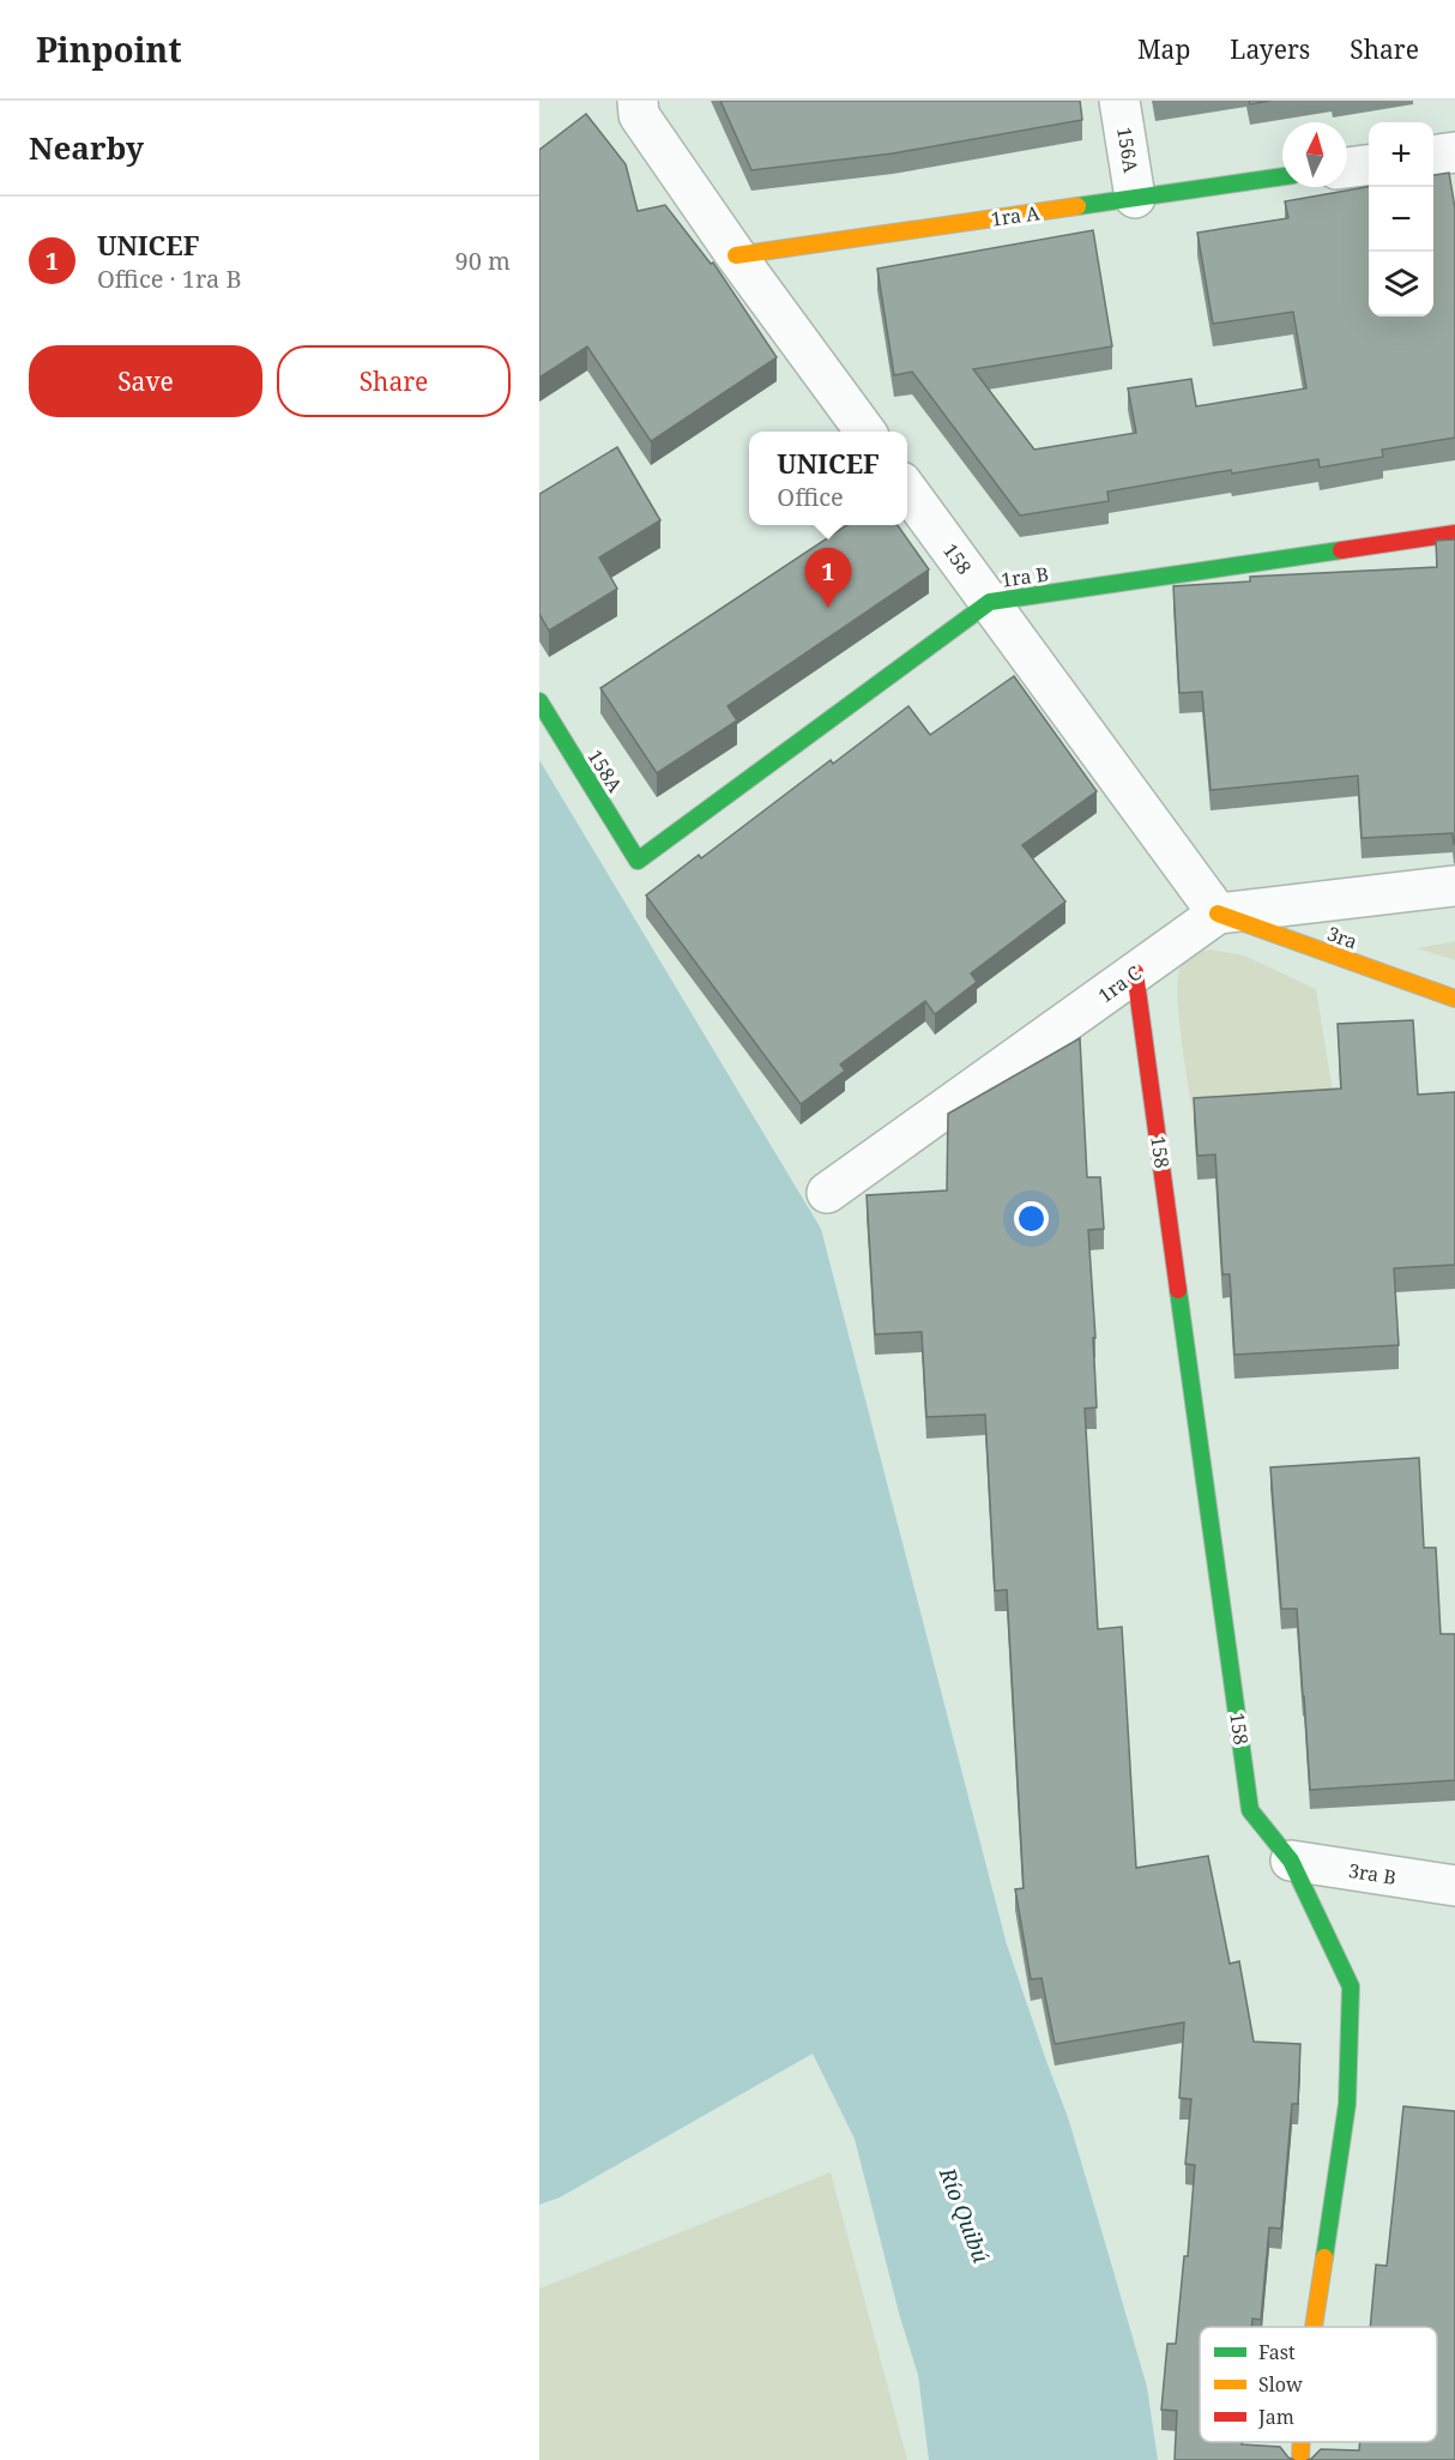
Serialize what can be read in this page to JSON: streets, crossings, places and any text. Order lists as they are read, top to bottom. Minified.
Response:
{"streets":{"street":["156A","1ra A","158","1ra B","158A","3ra","1ra C","3ra B"]},"crossings":[["156A","1ra A"],["158","1ra B"],["158","3ra"],["158","1ra C"],["158","3ra B"],["1ra B","158A"],["3ra","1ra C"]],"water":["Río Quibú"],"legend":["Fast","Slow","Jam"],"north":"top","page":{"header":"Pinpoint","nav":["Map","Layers","Share"],"heading":"Nearby","map_buttons":["+","−"],"list":[{"mark":"1","name":"UNICEF","note":"Office · 1ra B","value":"90 m"}],"buttons":["Save","Share"],"popup":["UNICEF","Office"],"pins":"1"}}
